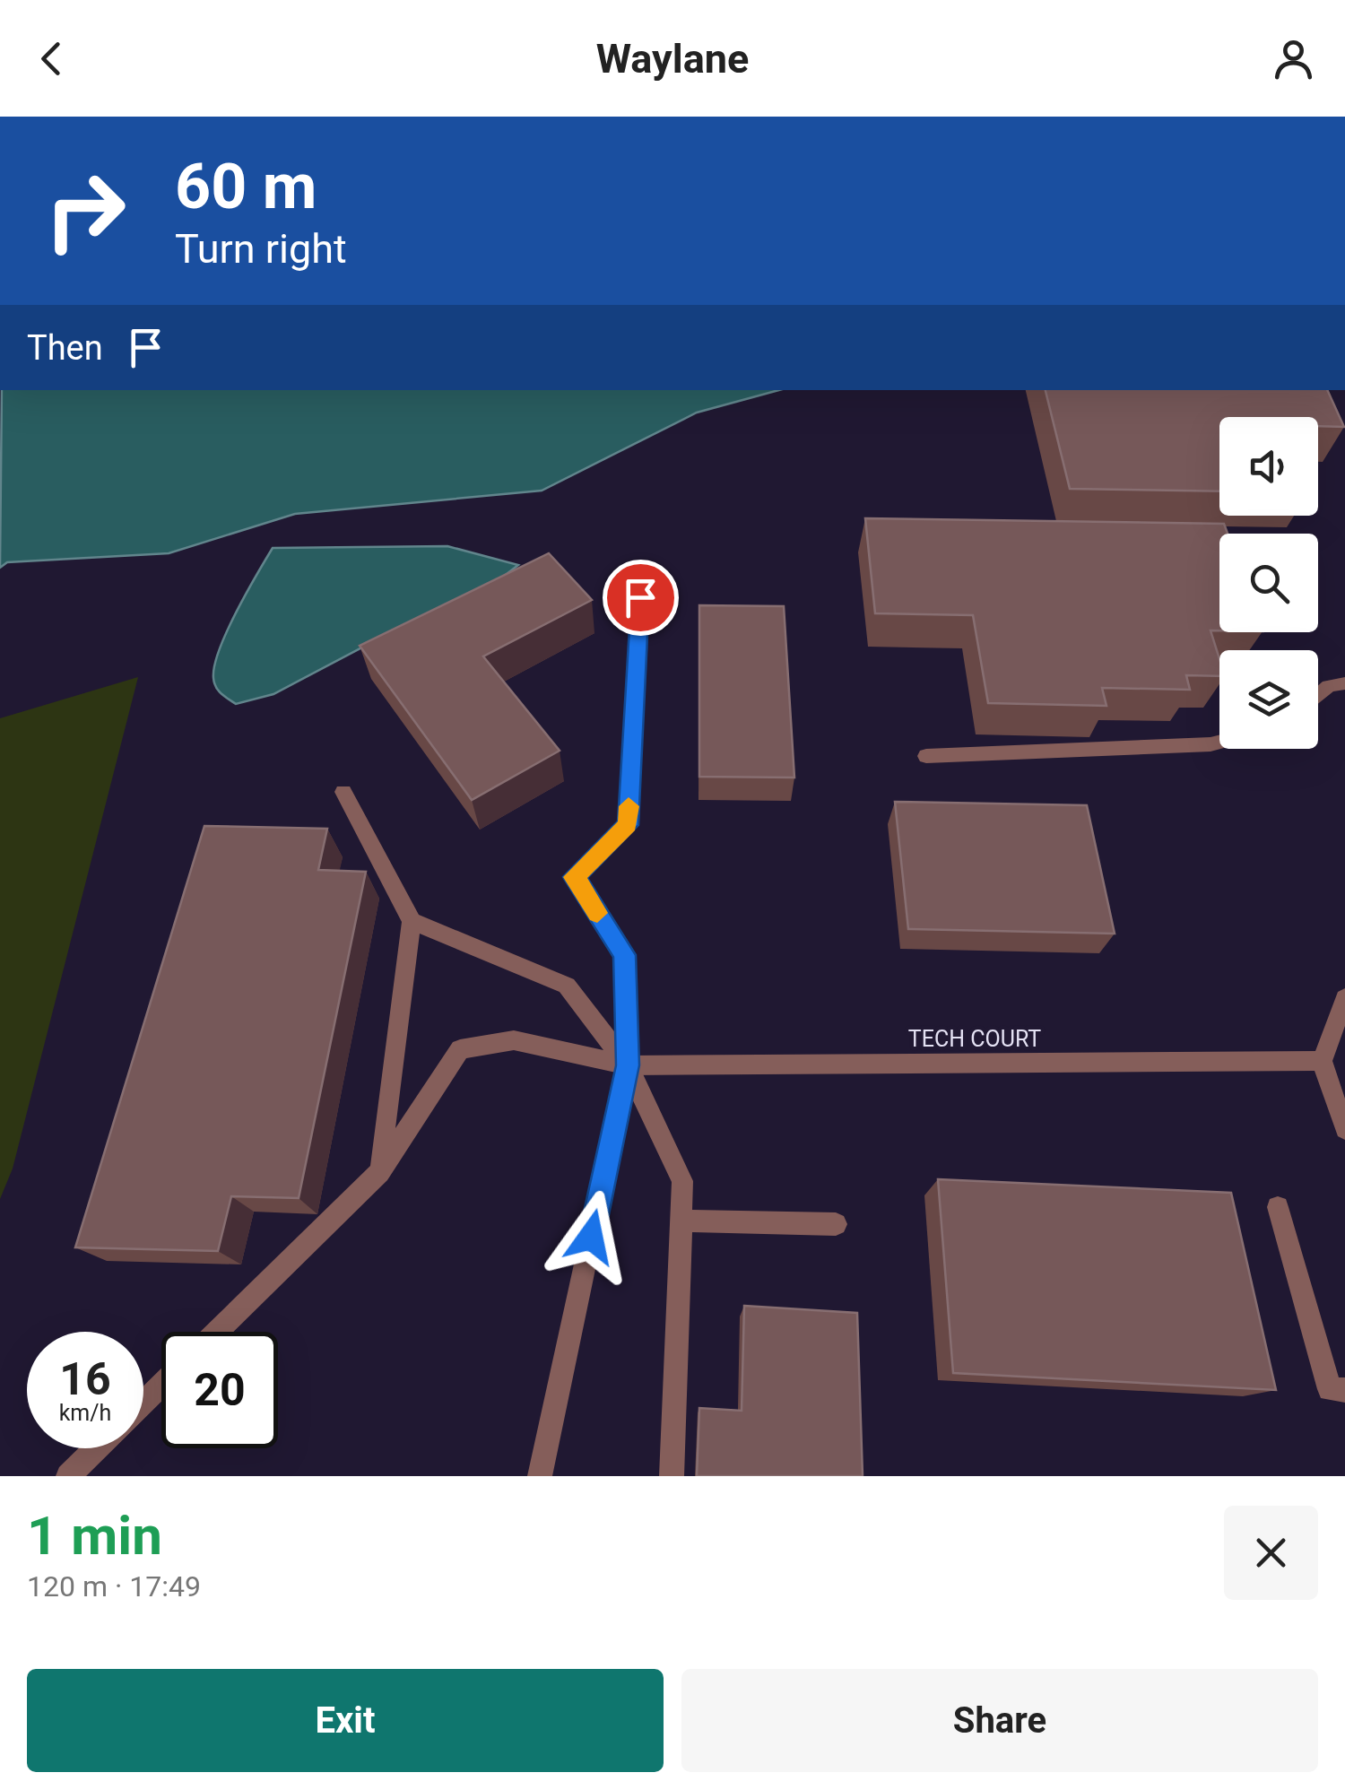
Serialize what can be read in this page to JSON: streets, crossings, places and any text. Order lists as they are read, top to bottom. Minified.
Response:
{"streets":{"street":["TECH COURT"]},"page":{"header":"Waylane","turn":["60 m","Turn right"],"then":"Then","speed":"16 km/h","limit":"20","heading":["1 min","120 m · 17:49"],"buttons":["Exit","Share"]}}
